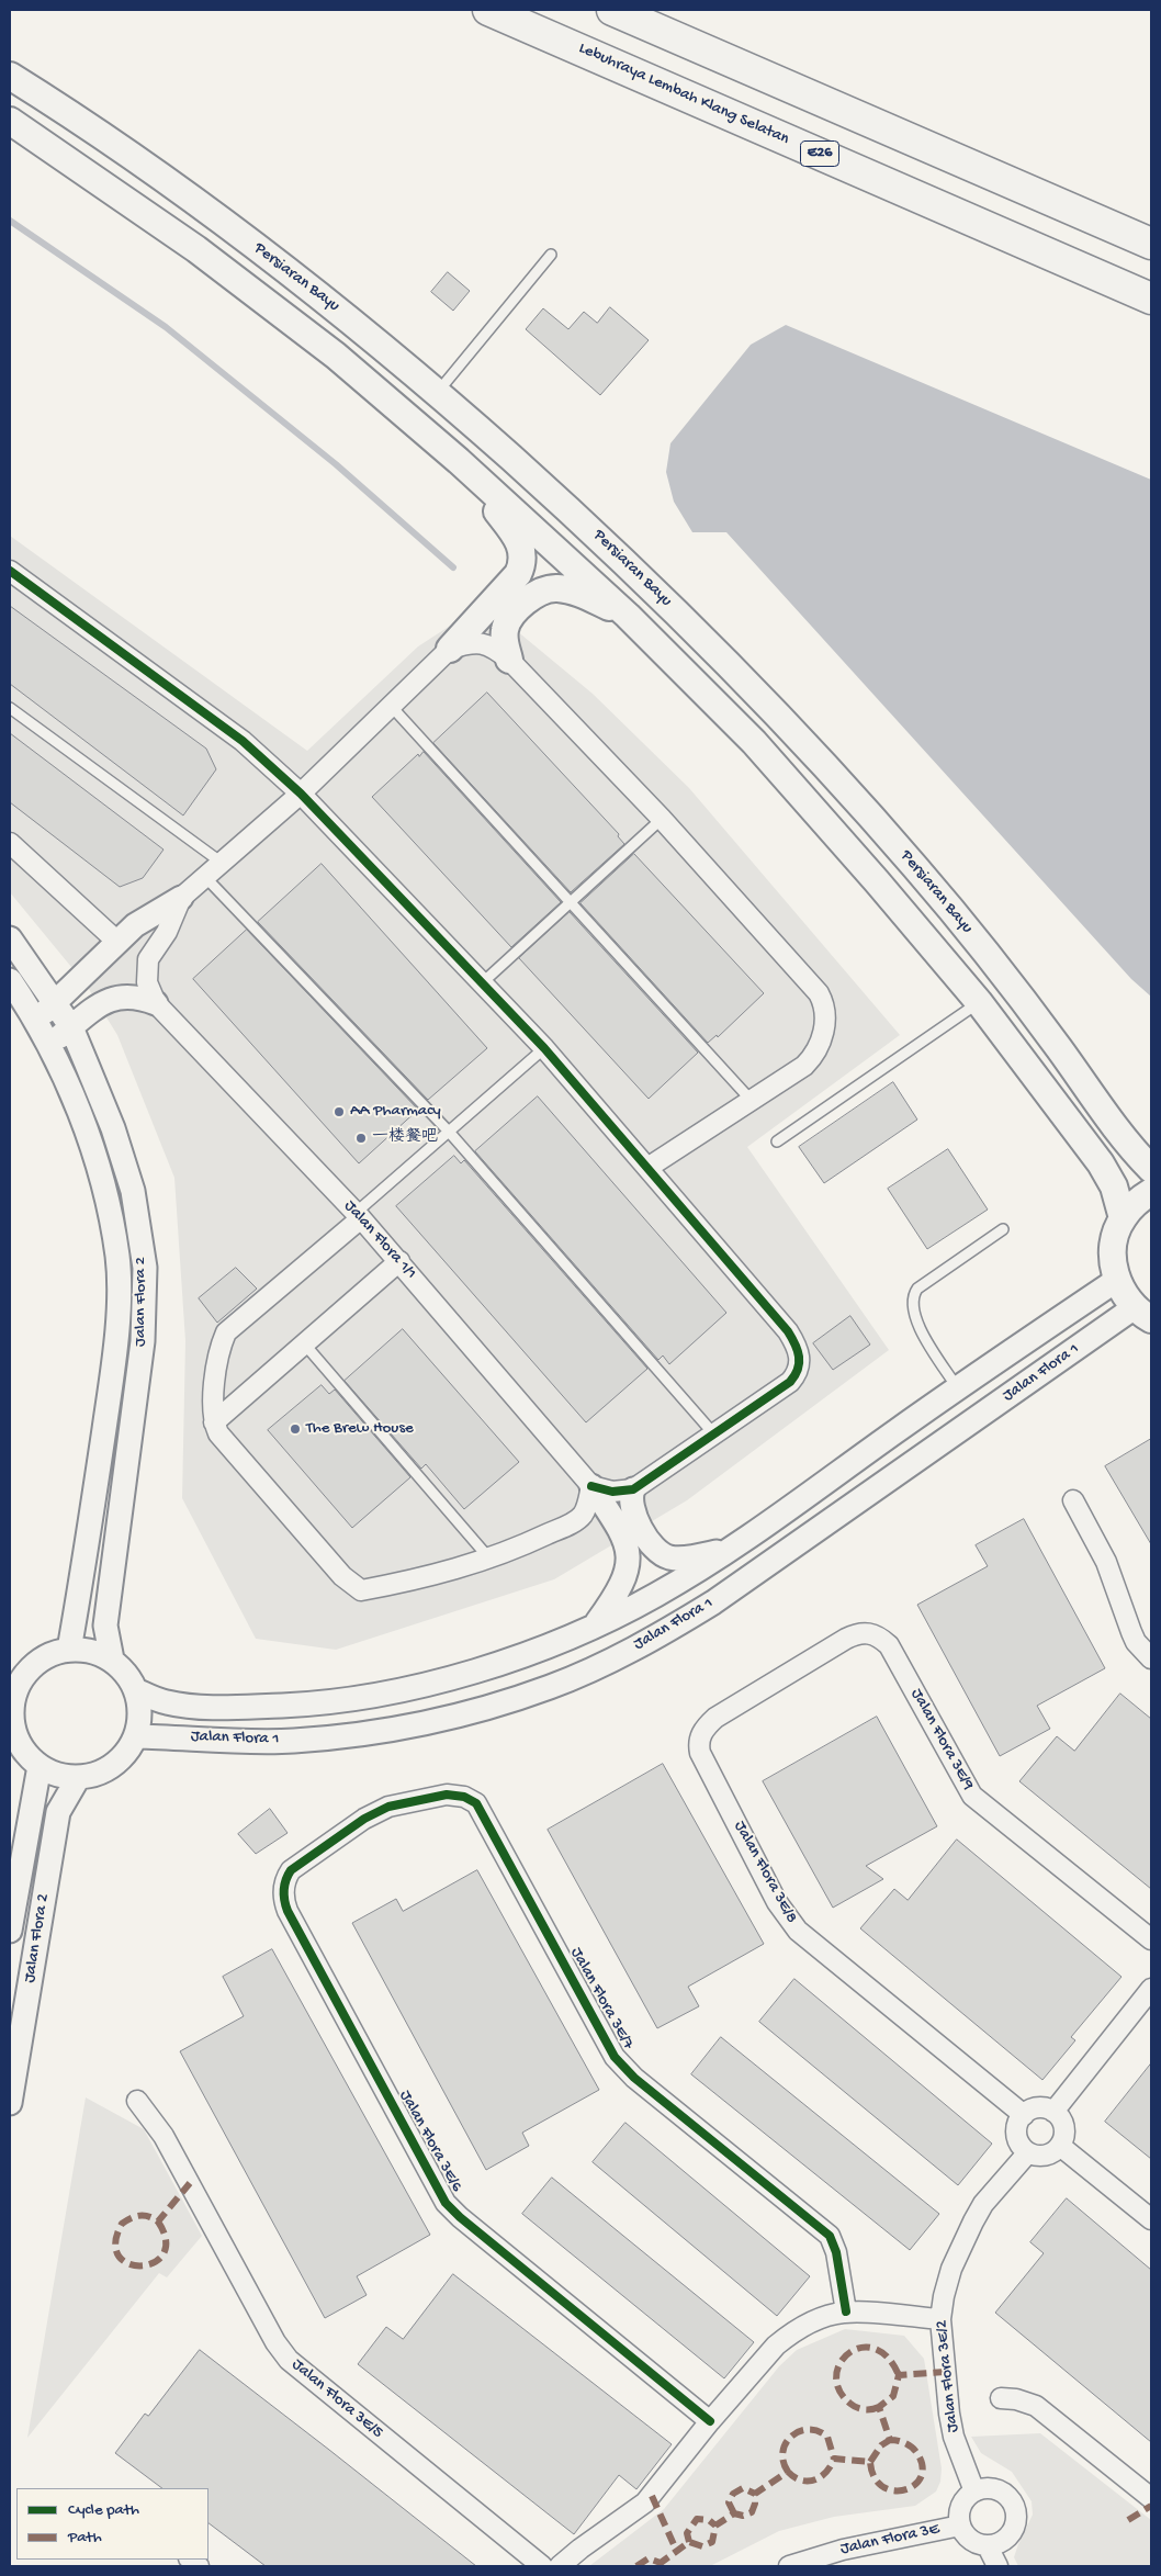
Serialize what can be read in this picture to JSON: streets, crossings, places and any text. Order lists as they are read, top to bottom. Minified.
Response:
{"streets":{"highway":["Lebuhraya Lembah Klang Selatan","E26"],"main road":["Persiaran Bayu"],"street":["Jalan Flora 1/1","Jalan Flora 2","Jalan Flora 1","Jalan Flora 3E/9","Jalan Flora 3E/8","Jalan Flora 3E/7","Jalan Flora 3E/6","Jalan Flora 3E/2","Jalan Flora 3E/5","Jalan Flora 3E"]},"crossings":[["Jalan Flora 2","Jalan Flora 1"],["Jalan Flora 3E/9","Jalan Flora 3E/8"],["Jalan Flora 3E/8","Jalan Flora 3E/2"],["Jalan Flora 3E/7","Jalan Flora 3E/6"],["Jalan Flora 3E/2","Jalan Flora 3E"]],"places":["AA Pharmacy","一楼餐吧","The Brew House"],"legend":["Cycle path","Path"]}
